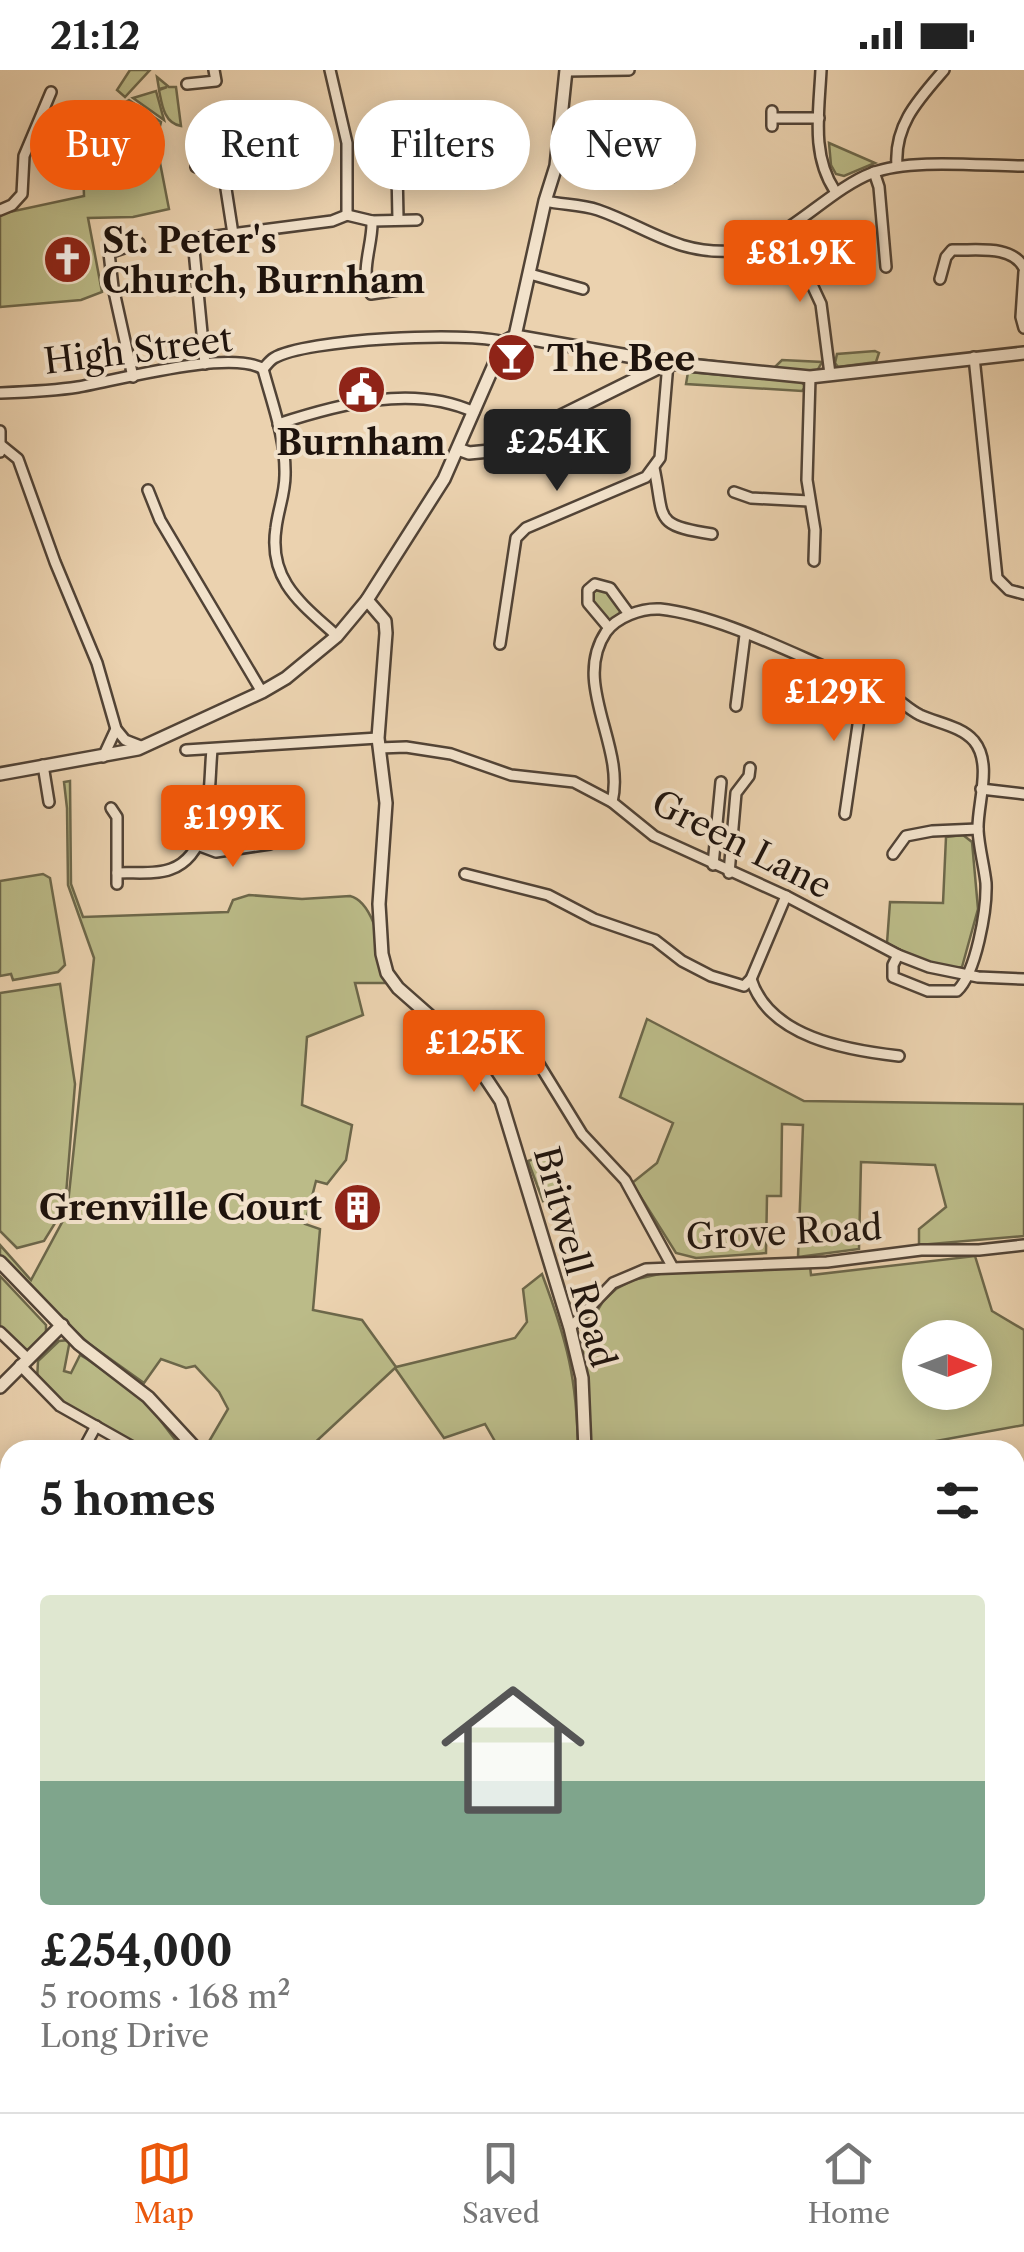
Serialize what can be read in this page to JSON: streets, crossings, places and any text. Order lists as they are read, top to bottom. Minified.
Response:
{"streets":{"street":["High Street","Green Lane","Grove Road","Britwell Road"]},"crossings":[["Green Lane","Britwell Road"],["Grove Road","Britwell Road"]],"places":{"church":["St. Peter's Church, Burnham"],"bar":["The Bee"],"public building":["Burnham"],"building":["Grenville Court"]},"north":"right","page":{"status":"21:12","chip":["Buy","Rent","Filters","New"],"price":["£81.9K","£254K","£129K","£199K","£125K"],"heading":"5 homes","list":[{"name":"£254,000","note":"5 rooms · 168 m² · Long Drive"}],"tabs":["Map","Saved","Home"]}}
